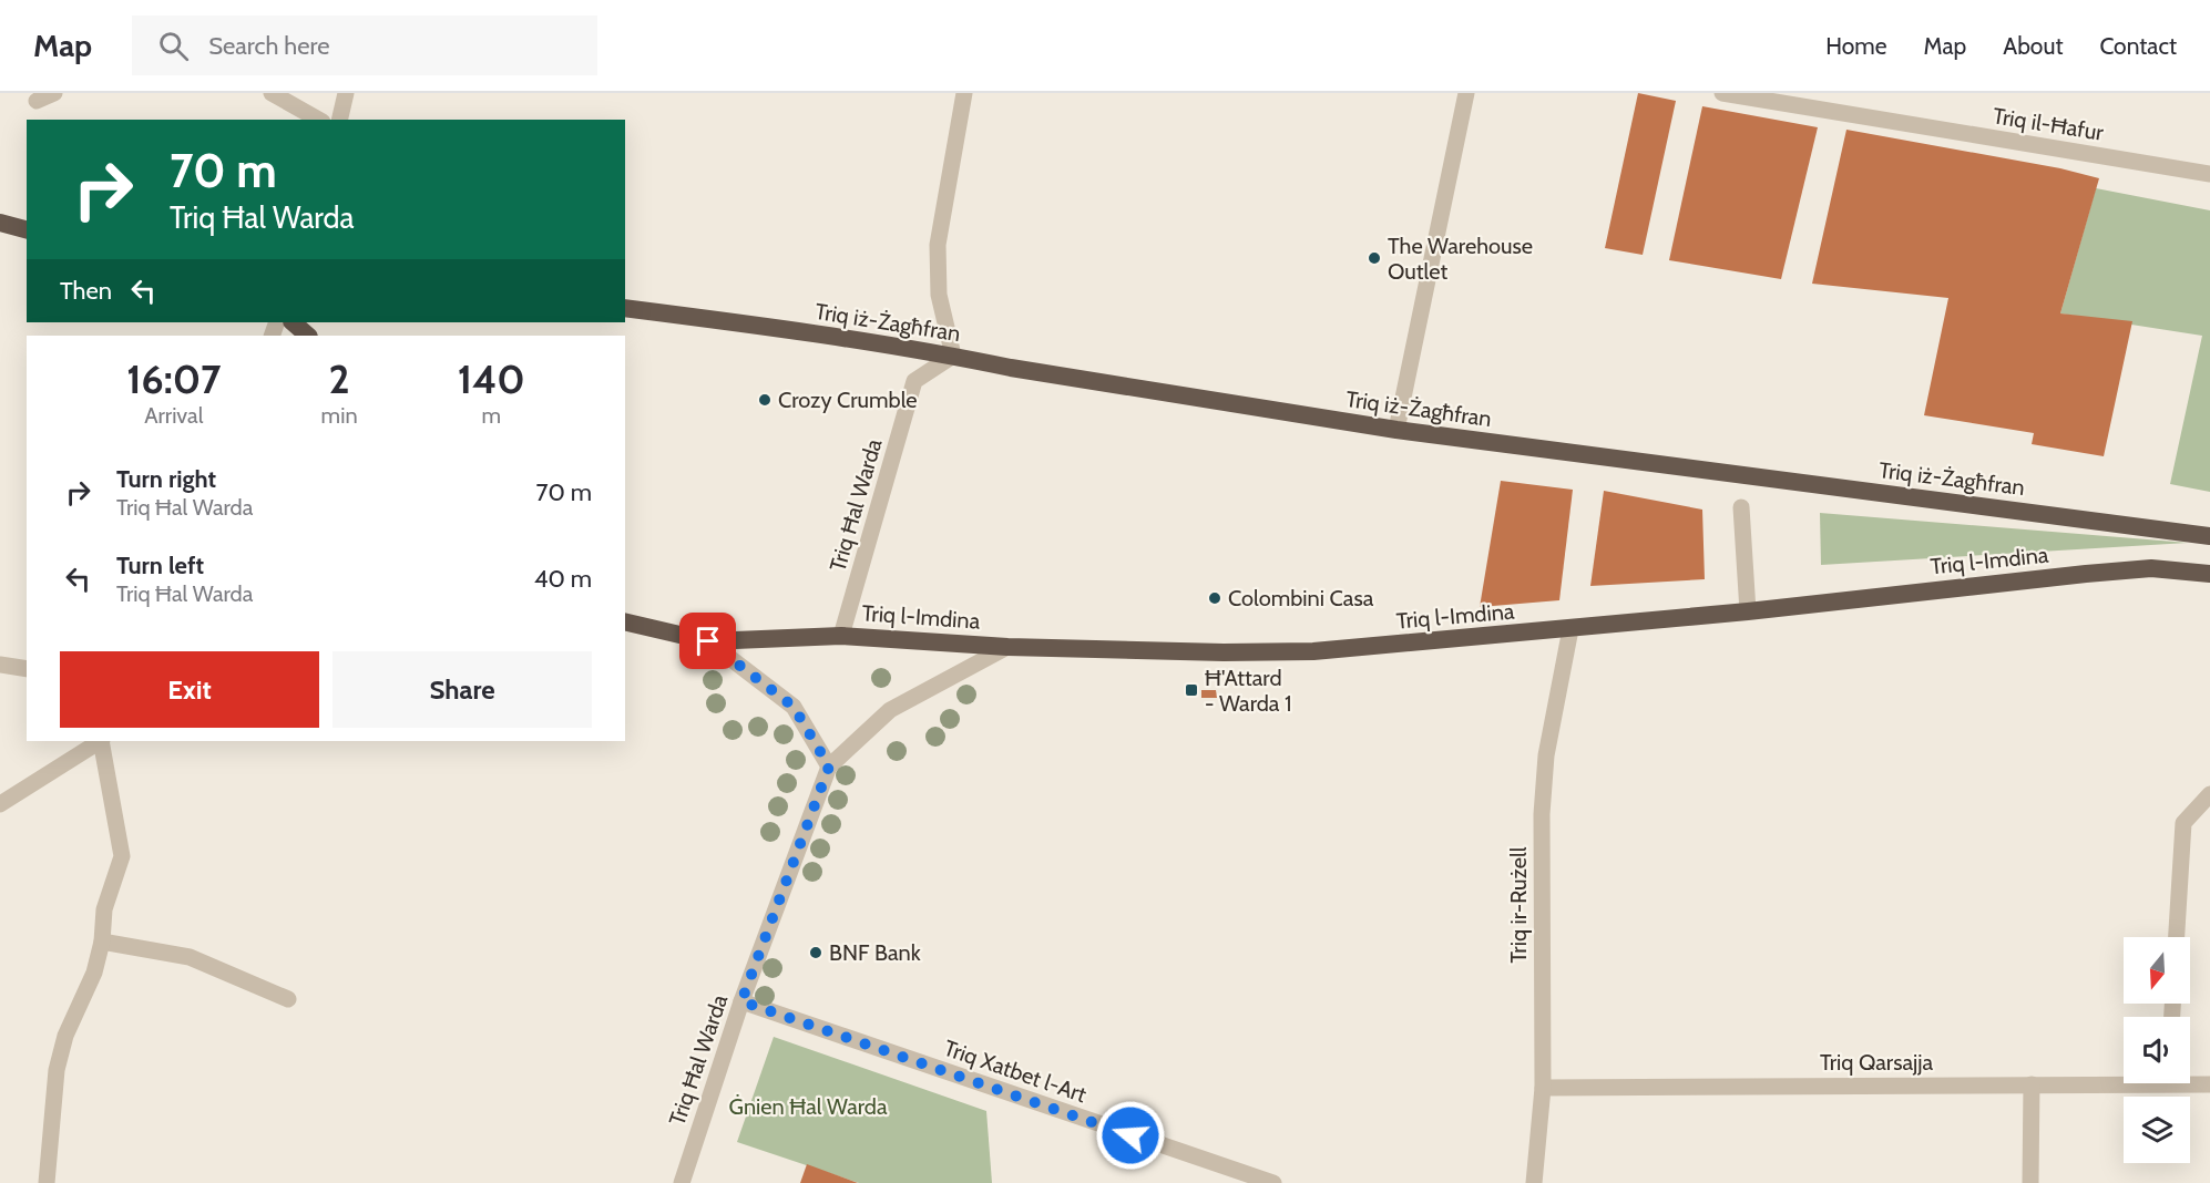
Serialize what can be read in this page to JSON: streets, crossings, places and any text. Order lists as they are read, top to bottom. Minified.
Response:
{"streets":{"highway":["Triq iż-Żagħfran","Triq l-Imdina"],"street":["Triq il-Ħafur","Triq Ħal Warda","Triq ir-Rużell","Triq Qarsajja","Triq Xatbet l-Art"]},"crossings":[["Triq iż-Żagħfran","Triq Ħal Warda"],["Triq Ħal Warda","Triq l-Imdina"],["Triq Ħal Warda","Triq Xatbet l-Art"],["Triq l-Imdina","Triq ir-Rużell"],["Triq ir-Rużell","Triq Qarsajja"]],"parks":["Ġnien Ħal Warda"],"places":{"other":["The Warehouse Outlet","Crozy Crumble","Colombini Casa","BNF Bank"],"transit":["Ħ'Attard - Warda 1"]},"north":"bottom","page":{"header":"Map","search":"Search here","nav":["Home","Map","About","Contact"],"turn":["70 m","Triq Ħal Warda"],"then":"Then","eta":["16:07","Arrival","2","min","140","m"],"list":[{"name":"Turn right","note":"Triq Ħal Warda","value":"70 m"},{"name":"Turn left","note":"Triq Ħal Warda","value":"40 m"}],"buttons":["Exit","Share"]}}
